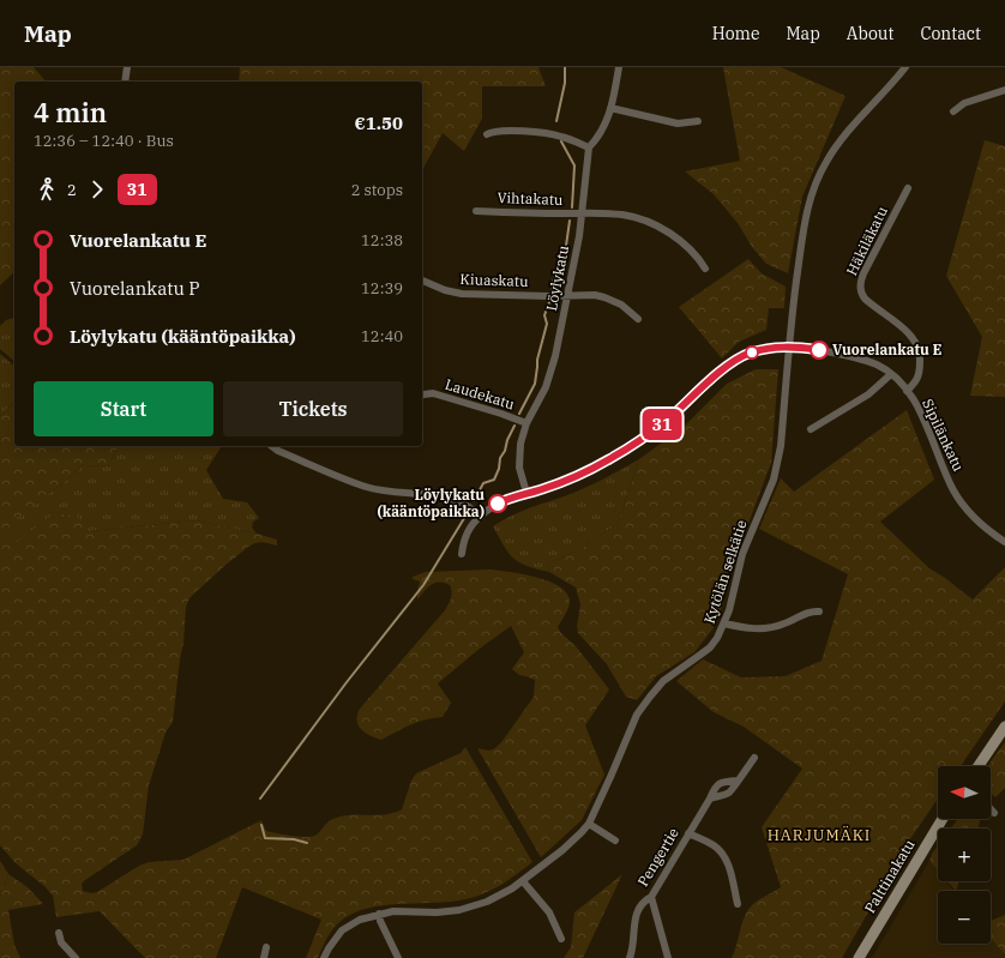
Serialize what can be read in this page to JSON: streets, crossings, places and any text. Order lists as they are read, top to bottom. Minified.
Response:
{"streets":{"street":["Vihtakatu","Häkiläkatu","Löylykatu","Kiuaskatu","Laudekatu","Sipilänkatu","Kytölän selkätie","Pengertie","Palttinakatu"]},"crossings":[["Vihtakatu","Löylykatu"],["Häkiläkatu","Sipilänkatu"],["Löylykatu","Kiuaskatu"],["Löylykatu","Laudekatu"],["Löylykatu","Sipilänkatu"],["Sipilänkatu","Kytölän selkätie"]],"districts":["HARJUMÄKI"],"places":["Vuorelankatu E","Löylykatu (kääntöpaikka)"],"lines":["bus line 31"],"north":"left","page":{"header":"Map","nav":["Home","Map","About","Contact"],"on_map":"31","heading":["4 min","12:36 – 12:40 · Bus","€1.50"],"legs":["2","31","2 stops"],"list":[{"name":"Vuorelankatu E","value":"12:38"},{"name":"Vuorelankatu P","value":"12:39"},{"name":"Löylykatu (kääntöpaikka)","value":"12:40"}],"buttons":["Start","Tickets"],"map_buttons":["+","−"]}}
